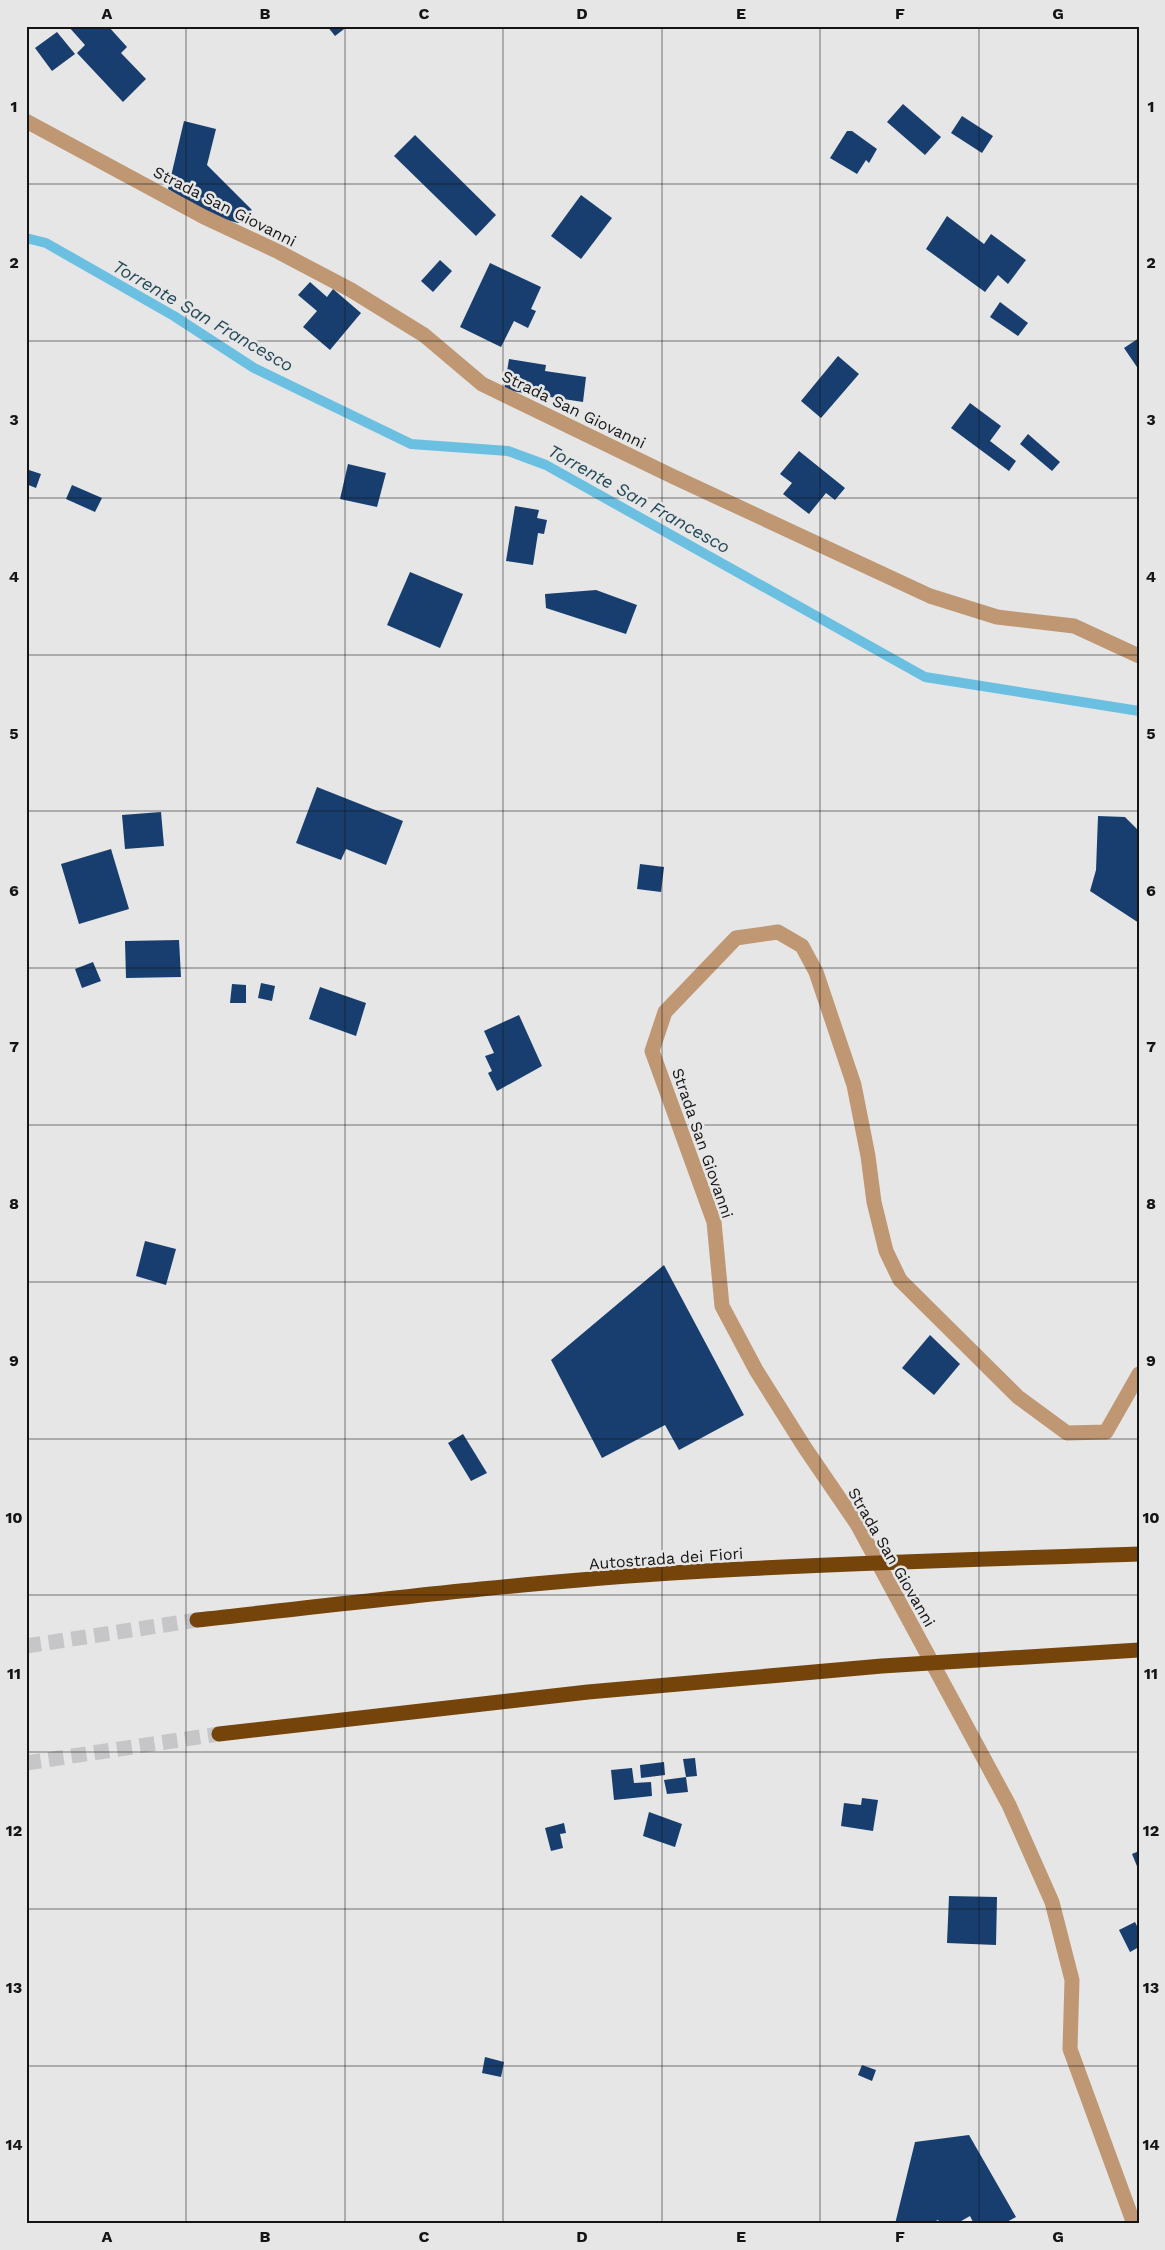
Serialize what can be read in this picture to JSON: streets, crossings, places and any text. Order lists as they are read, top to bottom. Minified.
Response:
{"streets":{"highway":["Autostrada dei Fiori"],"street":["Strada San Giovanni"]},"water":["Torrente San Francesco"],"grid":{"columns":["A","B","C","D","E","F","G"],"rows":["1","2","3","4","5","6","7","8","9","10","11","12","13","14"]}}
